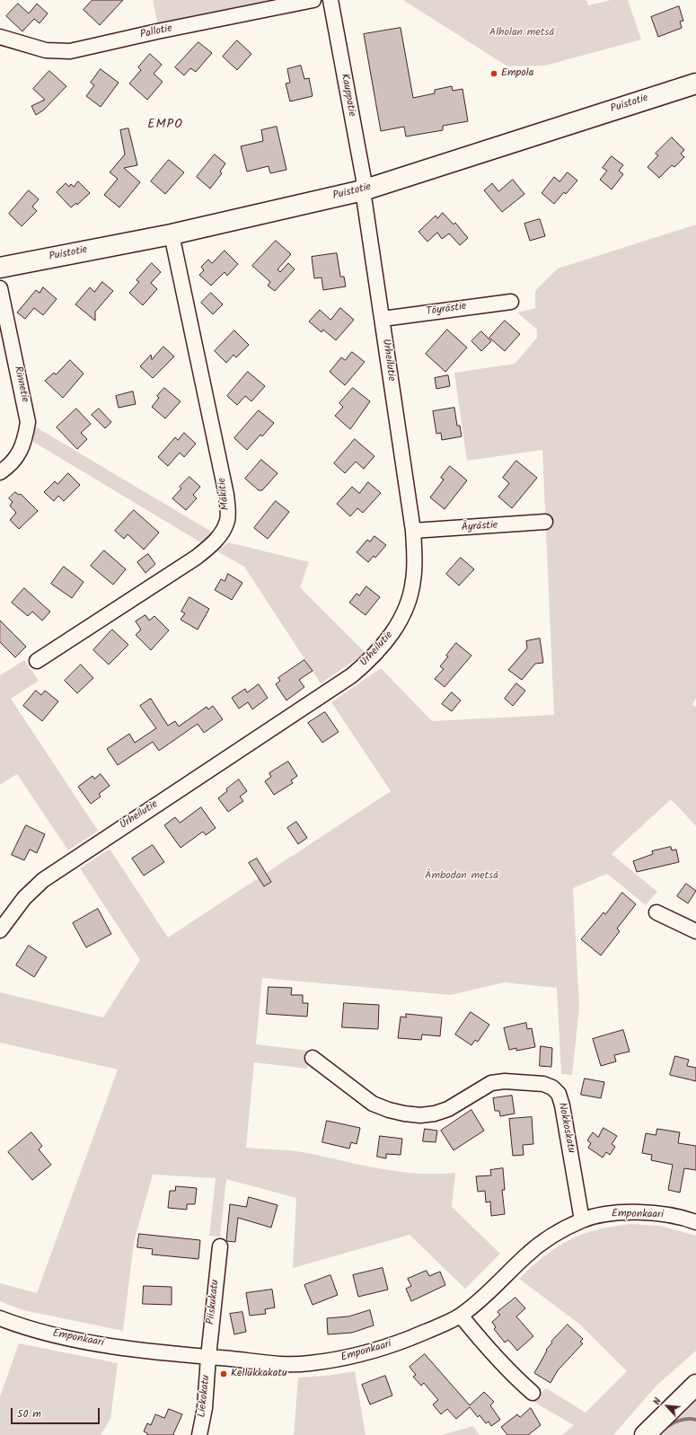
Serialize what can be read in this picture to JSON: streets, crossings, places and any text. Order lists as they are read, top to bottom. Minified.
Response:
{"streets":{"street":["Pallotie","Kauppatie","Puistotie","Töyrästie","Urheilutie","Rinnetie","Mäkitie","Äyrästie","Nokkoskatu","Emponkaari","Piiskukatu","Liekokatu"]},"crossings":[["Kauppatie","Puistotie"],["Kauppatie","Urheilutie"],["Puistotie","Urheilutie"],["Puistotie","Mäkitie"],["Töyrästie","Urheilutie"],["Urheilutie","Äyrästie"],["Nokkoskatu","Emponkaari"],["Emponkaari","Piiskukatu"],["Emponkaari","Liekokatu"],["Piiskukatu","Liekokatu"]],"districts":["EMPO"],"parks":["Alholan metsä","Ämbodan metsä"],"places":["Empola","Kellukkakatu"],"scale_bar":"50 m","north":"top left"}
